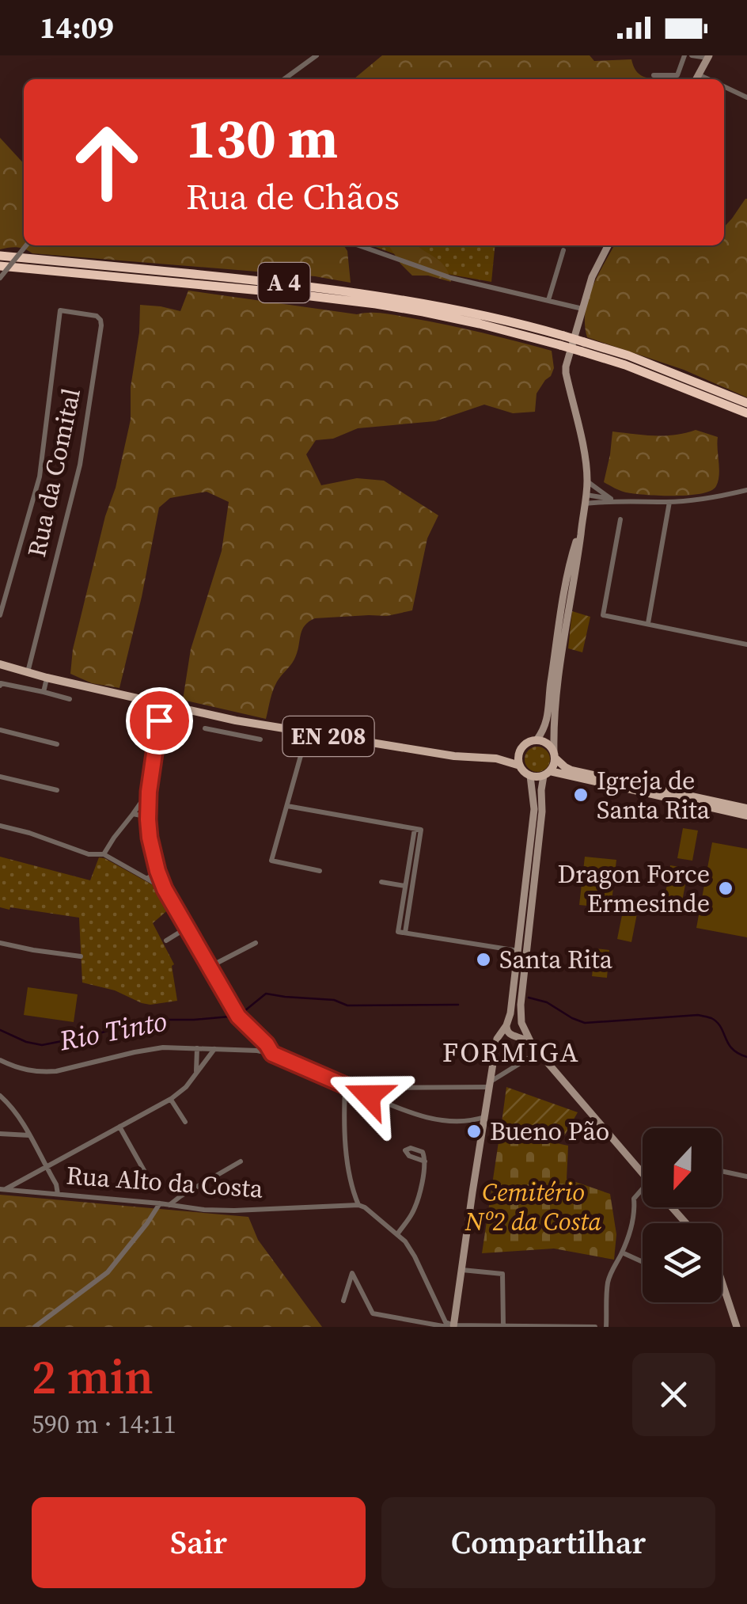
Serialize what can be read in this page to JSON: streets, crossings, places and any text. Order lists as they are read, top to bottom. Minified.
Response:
{"streets":{"highway":["A 4"],"main road":["EN 208"],"street":["Rua da Comital","Rua Alto da Costa"]},"crossings":[["Rua da Comital","EN 208"]],"districts":["FORMIGA"],"water":["Rio Tinto"],"parks":["Cemitério Nº2 da Costa"],"places":["Igreja de Santa Rita","Dragon Force Ermesinde","Santa Rita","Bueno Pão"],"north":"bottom","page":{"status":"14:09","turn":["130 m","Rua de Chãos"],"heading":["2 min","590 m · 14:11"],"buttons":["Sair","Compartilhar"]}}
